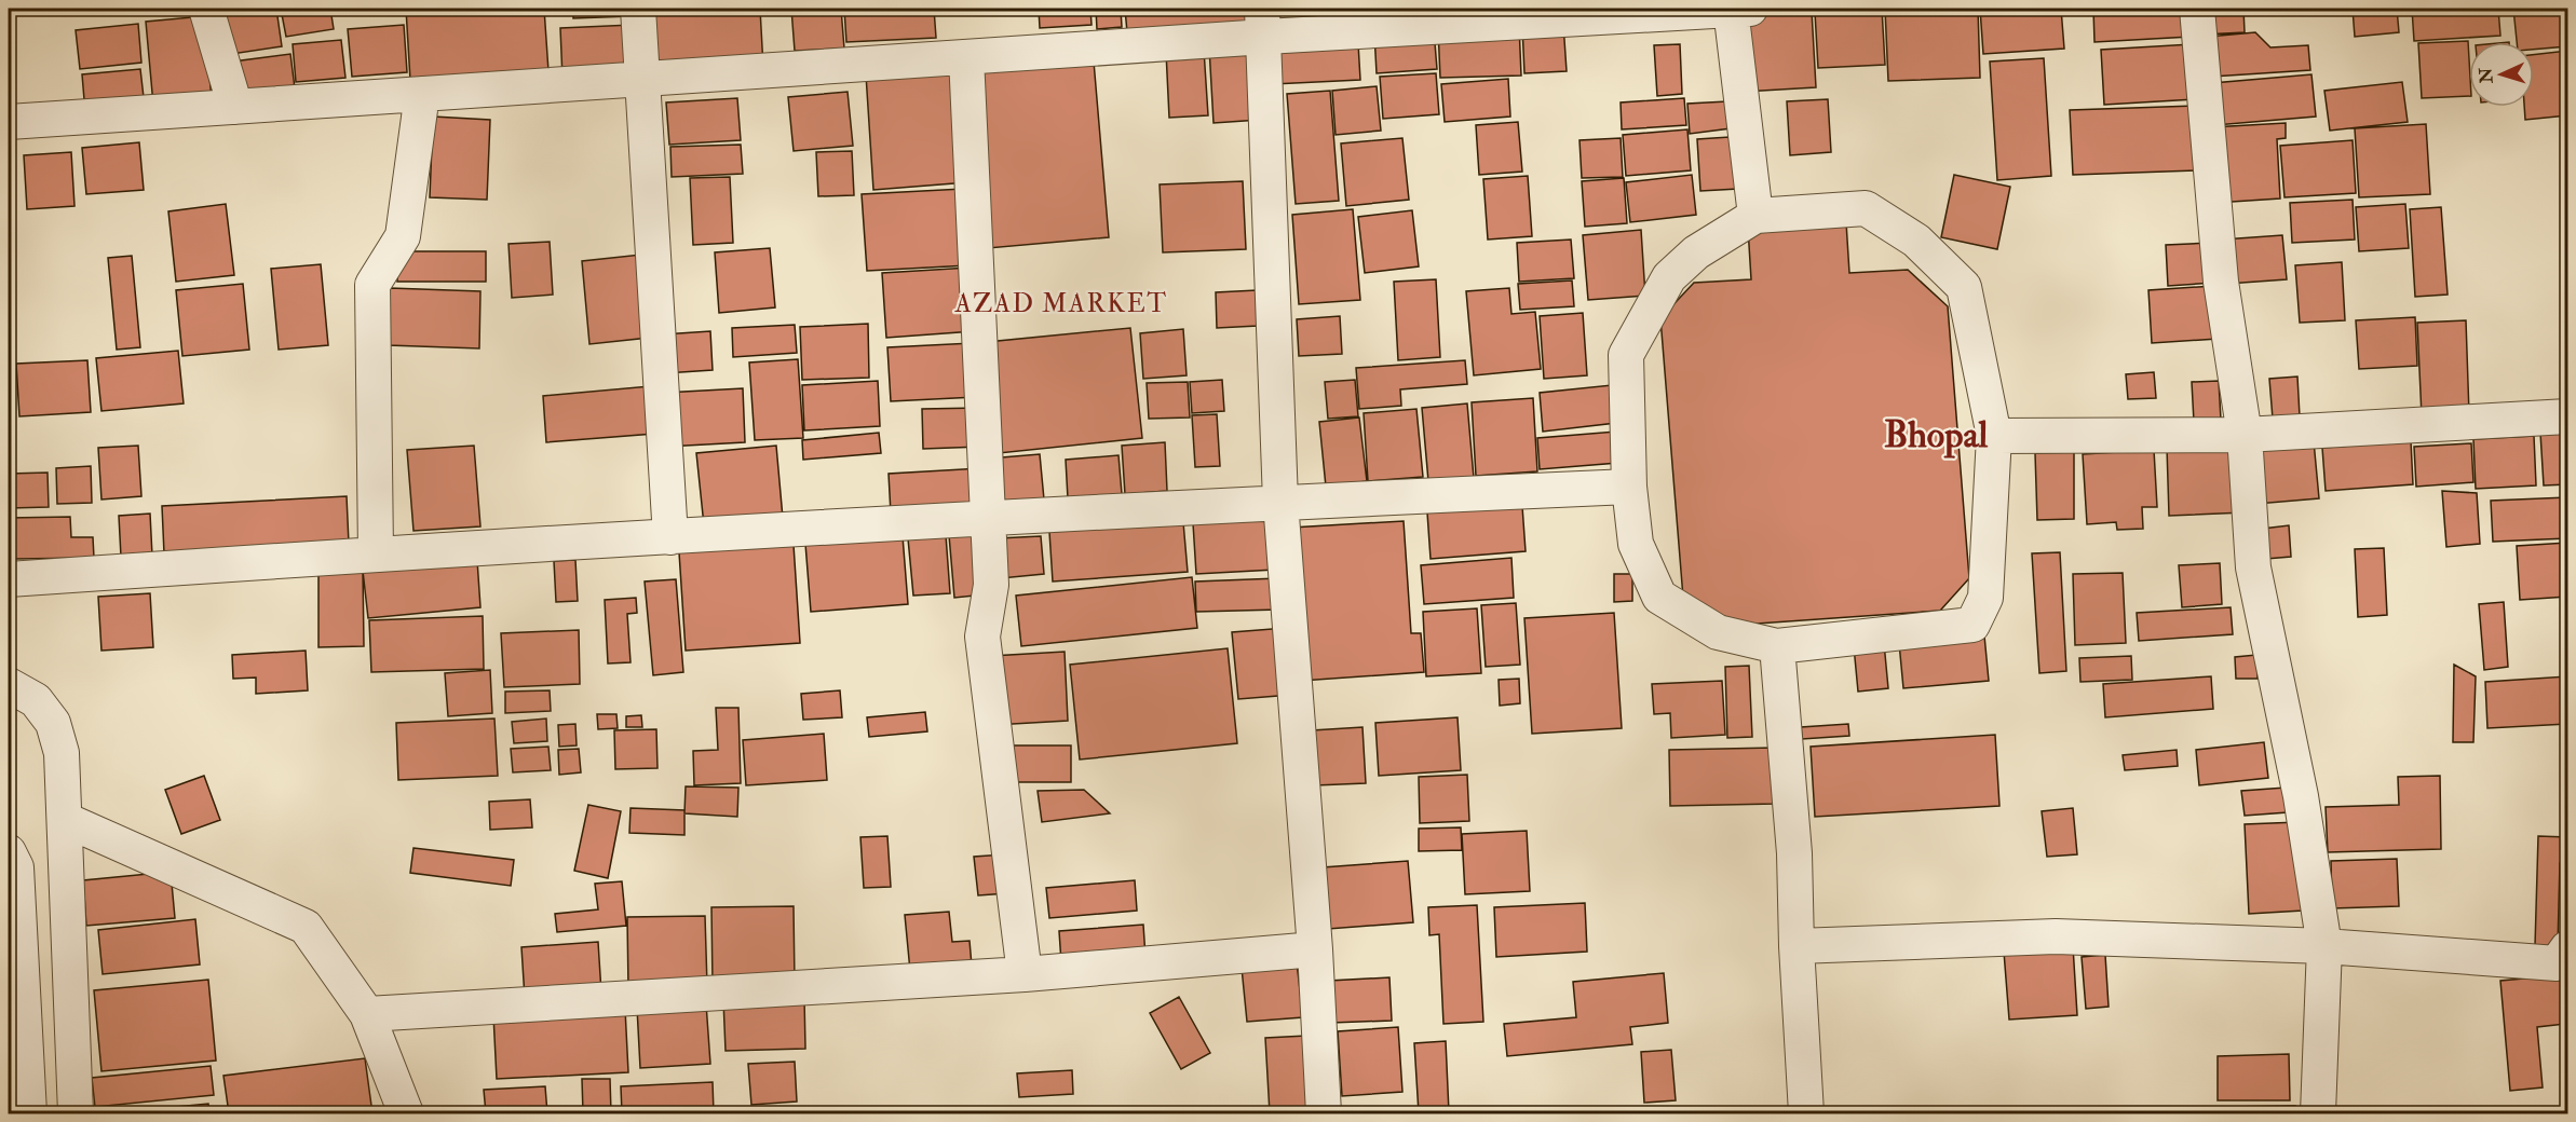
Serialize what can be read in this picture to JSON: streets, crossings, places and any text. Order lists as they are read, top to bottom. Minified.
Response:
{"districts":["AZAD MARKET","Bhopal"],"north":"left"}
